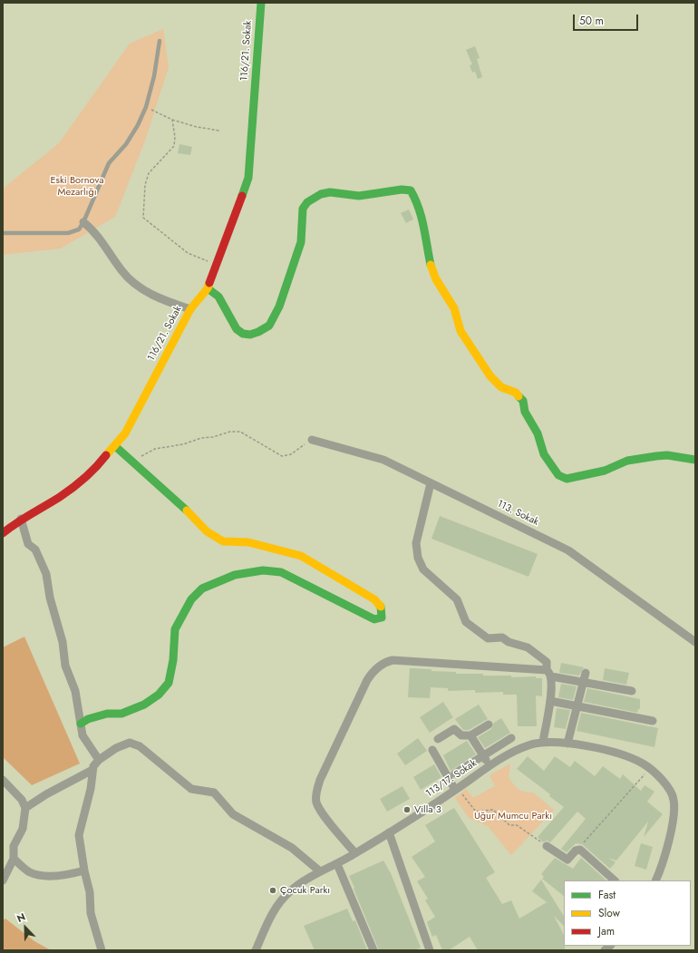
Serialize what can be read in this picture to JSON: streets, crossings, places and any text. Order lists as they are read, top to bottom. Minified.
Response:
{"streets":{"street":["116/21. Sokak","113. Sokak","113/17. Sokak"]},"parks":["Eski Bornova Mezarlığı","Uğur Mumcu Parkı"],"places":["Villa 3","Çocuk Parkı"],"legend":["Fast","Slow","Jam"],"scale_bar":"50 m","north":"top left"}
